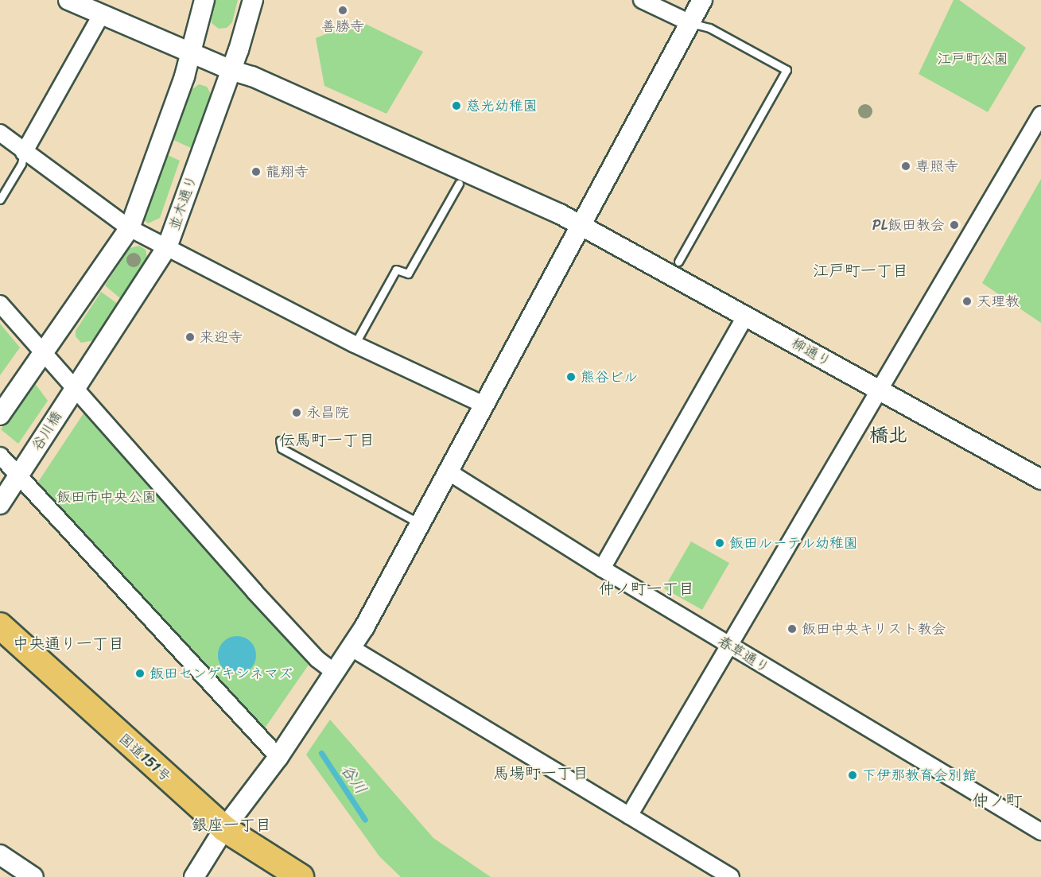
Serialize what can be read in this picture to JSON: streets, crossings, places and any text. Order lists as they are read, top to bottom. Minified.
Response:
{"streets":{"highway":["国道151号"],"street":["並木通り","柳通り","谷川橋","春草通り"]},"crossings":[["並木通り","柳通り"],["並木通り","谷川橋"]],"districts":["江戸町一丁目","橋北","伝馬町一丁目","仲ノ町一丁目","中央通り一丁目","馬場町一丁目","仲ノ町","銀座一丁目"],"water":["谷川"],"parks":["江戸町公園","飯田市中央公園"],"places":["善勝寺","慈光幼稚園","専照寺","龍翔寺","PL飯田教会","天理教","来迎寺","熊谷ビル","永昌院","飯田ルーテル幼稚園","飯田中央キリスト教会","飯田センゲキシネマズ","下伊那教育会別館"]}
